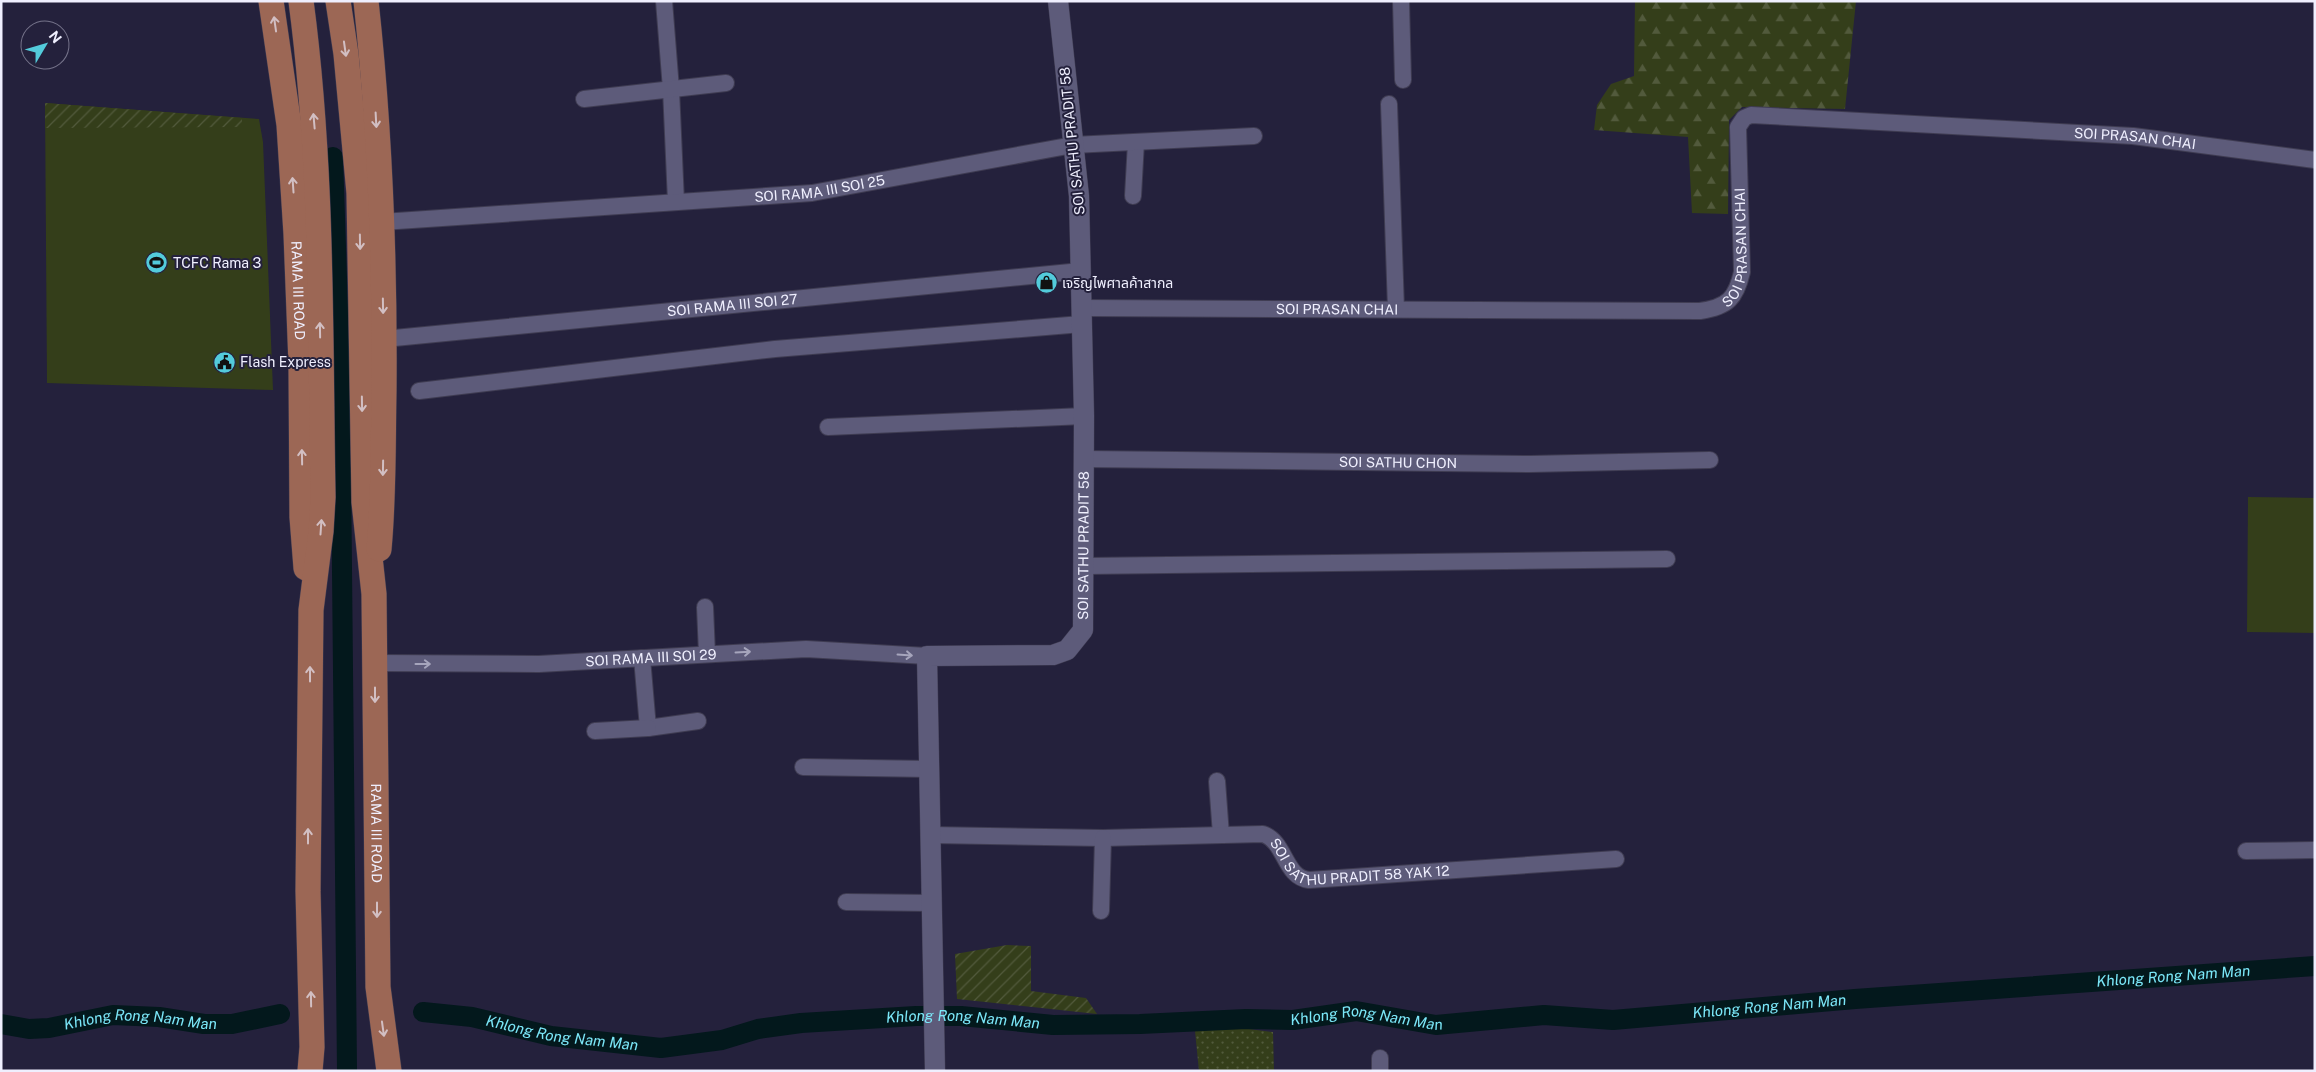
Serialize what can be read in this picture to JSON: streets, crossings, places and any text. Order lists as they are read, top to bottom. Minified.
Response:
{"streets":{"main road":["RAMA III ROAD"],"street":["SOI PRASAN CHAI","SOI SATHU PRADIT 58","SOI RAMA III SOI 25","SOI RAMA III SOI 27","SOI SATHU CHON","SOI RAMA III SOI 29","SOI SATHU PRADIT 58 YAK 12"]},"crossings":[["SOI PRASAN CHAI","SOI SATHU PRADIT 58"],["SOI SATHU PRADIT 58","SOI RAMA III SOI 25"],["SOI SATHU PRADIT 58","SOI RAMA III SOI 27"],["SOI SATHU PRADIT 58","SOI SATHU CHON"],["SOI SATHU PRADIT 58","SOI RAMA III SOI 29"],["SOI RAMA III SOI 25","RAMA III ROAD"],["RAMA III ROAD","SOI RAMA III SOI 27"],["RAMA III ROAD","SOI RAMA III SOI 29"]],"water":["Khlong Rong Nam Man"],"places":{"sports":["TCFC Rama 3"],"shop":["เจริญไพศาลค้าสากล"],"public building":["Flash Express"]},"north":"top right"}
